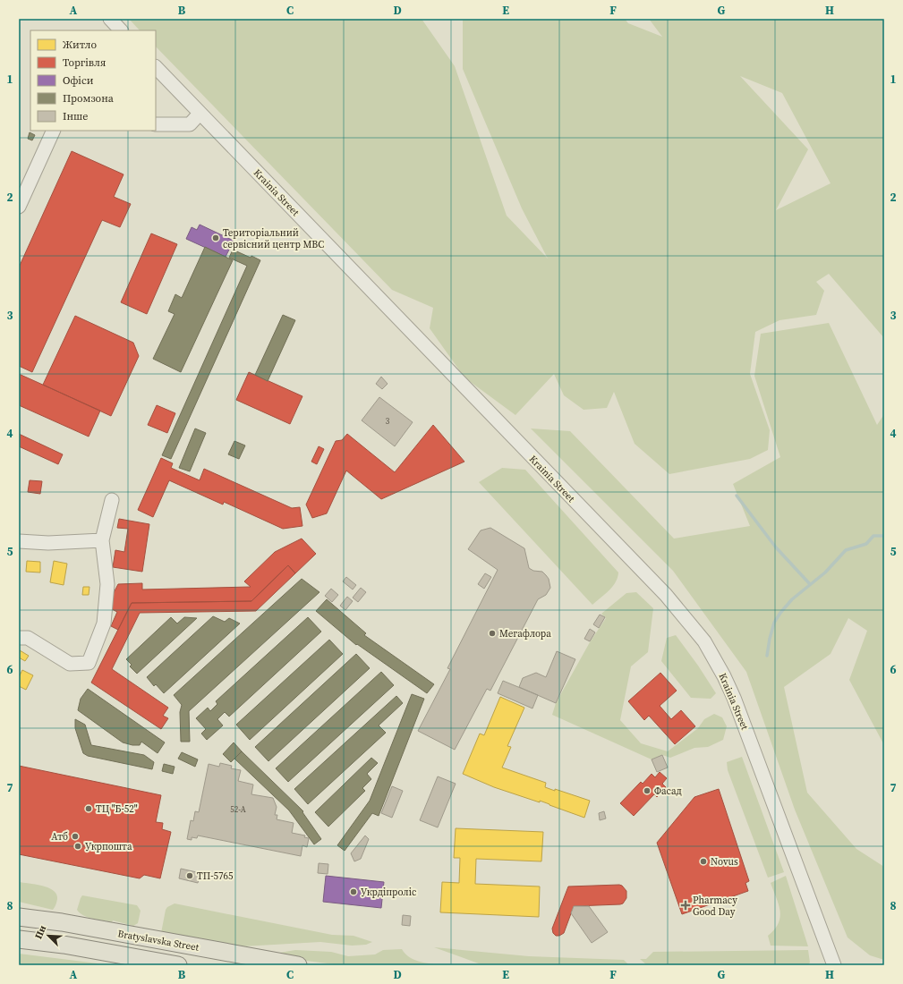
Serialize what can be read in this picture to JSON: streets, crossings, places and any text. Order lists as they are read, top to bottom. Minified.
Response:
{"streets":{"main road":["Bratyslavska Street"],"street":["Krainia Street"]},"places":{"other":["Територіальний сервісний центр МВС","Мегафлора","Фасад","ТЦ \"Б-52\"","Атб","Укрпошта","Novus","ТП-5765","Укрдіпроліс"],"health":["Pharmacy Good Day"]},"house_numbers":["3","52-А"],"legend":["Житло","Торгівля","Офіси","Промзона","Інше"],"north":"top left","grid":{"columns":["A","B","C","D","E","F","G","H"],"rows":["1","2","3","4","5","6","7","8"]}}
